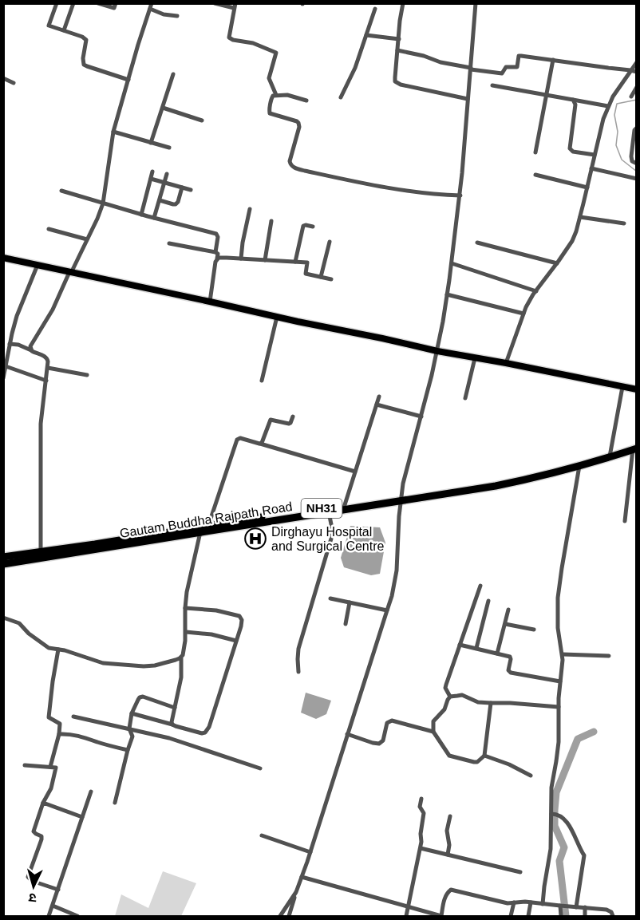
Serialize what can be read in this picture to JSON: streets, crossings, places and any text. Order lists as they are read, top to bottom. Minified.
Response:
{"streets":{"highway":["NH31","Gautam Buddha Rajpath Road"]},"crossings":[["NH31","Gautam Buddha Rajpath Road"]],"places":{"hospital":["Dirghayu Hospital and Surgical Centre"]},"north":"bottom"}
